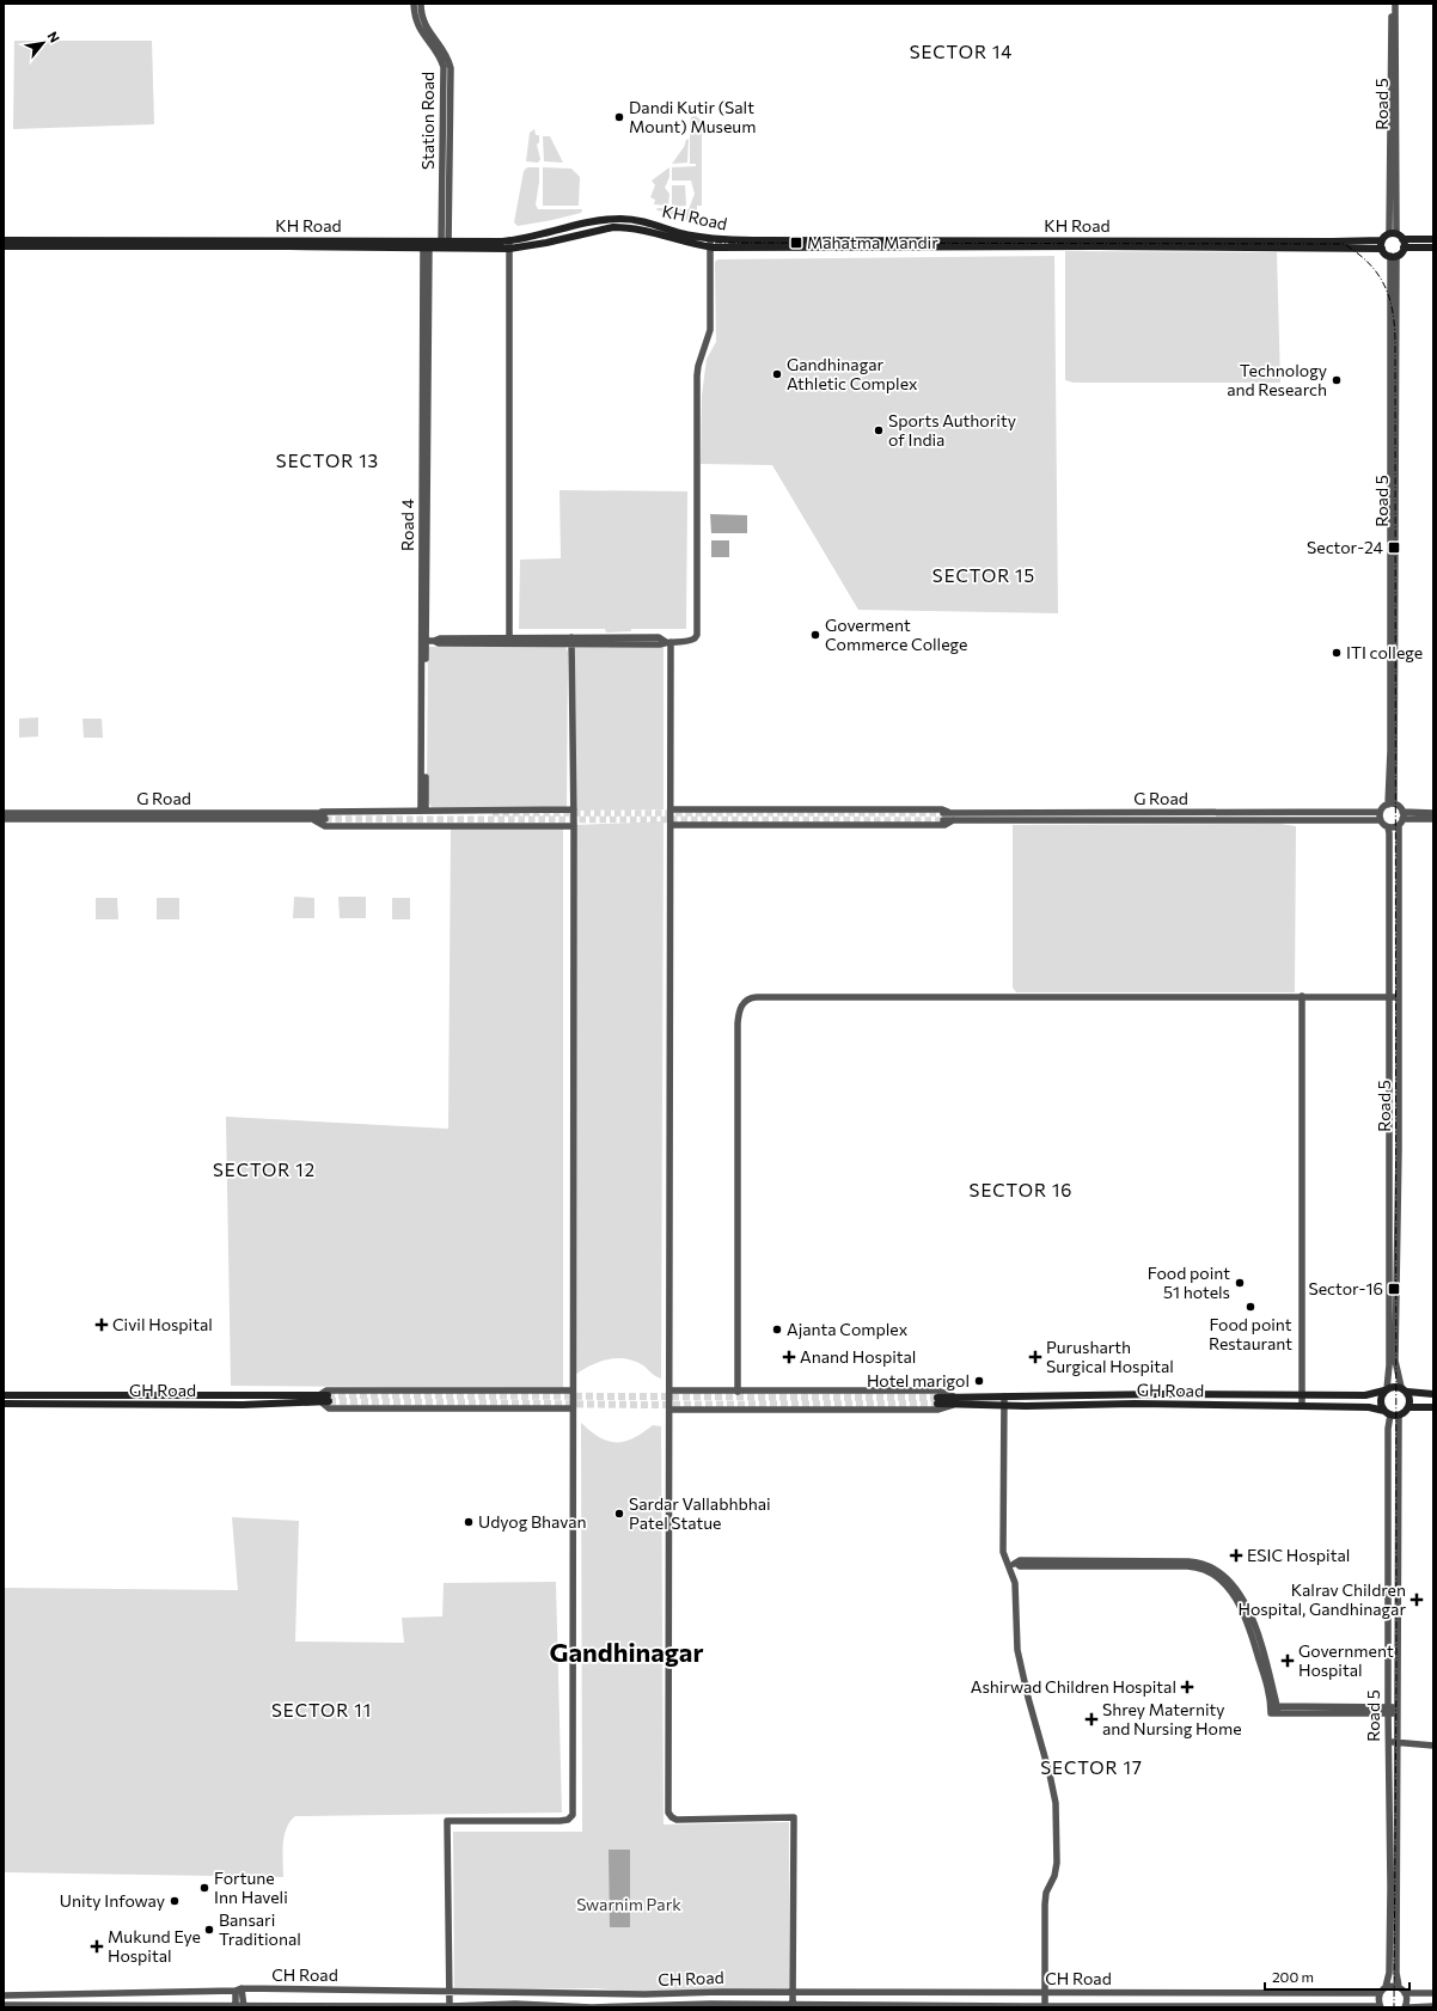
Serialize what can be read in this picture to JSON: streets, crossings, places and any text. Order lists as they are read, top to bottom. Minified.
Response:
{"streets":{"main road":["KH Road","GH Road"],"street":["Road 5","Station Road","Road 4","G Road","CH Road"]},"crossings":[["Road 5","GH Road"],["Station Road","KH Road"],["KH Road","Road 4"]],"districts":["SECTOR 14","SECTOR 13","SECTOR 15","SECTOR 12","SECTOR 16","Gandhinagar","SECTOR 11","SECTOR 17"],"parks":["Swarnim Park"],"places":{"other":["Dandi Kutir (Salt Mount) Museum","Gandhinagar Athletic Complex","Technology and Research","Sports Authority of India","Goverment Commerce College","ITI college","Food point 51 hotels","Food point Restaurant","Ajanta Complex","Hotel marigol","Sardar Vallabhbhai Patel Statue","Udyog Bhavan","Fortune Inn Haveli","Unity Infoway","Bansari Traditional"],"transit":["Mahatma Mandir","Sector-24","Sector-16"],"health":["Civil Hospital","Anand Hospital","Purusharth Surgical Hospital","ESIC Hospital","Kalrav Children Hospital, Gandhinagar","Government Hospital","Ashirwad Children Hospital","Shrey Maternity and Nursing Home","Mukund Eye Hospital"]},"scale_bar":"200 m","north":"top right"}
